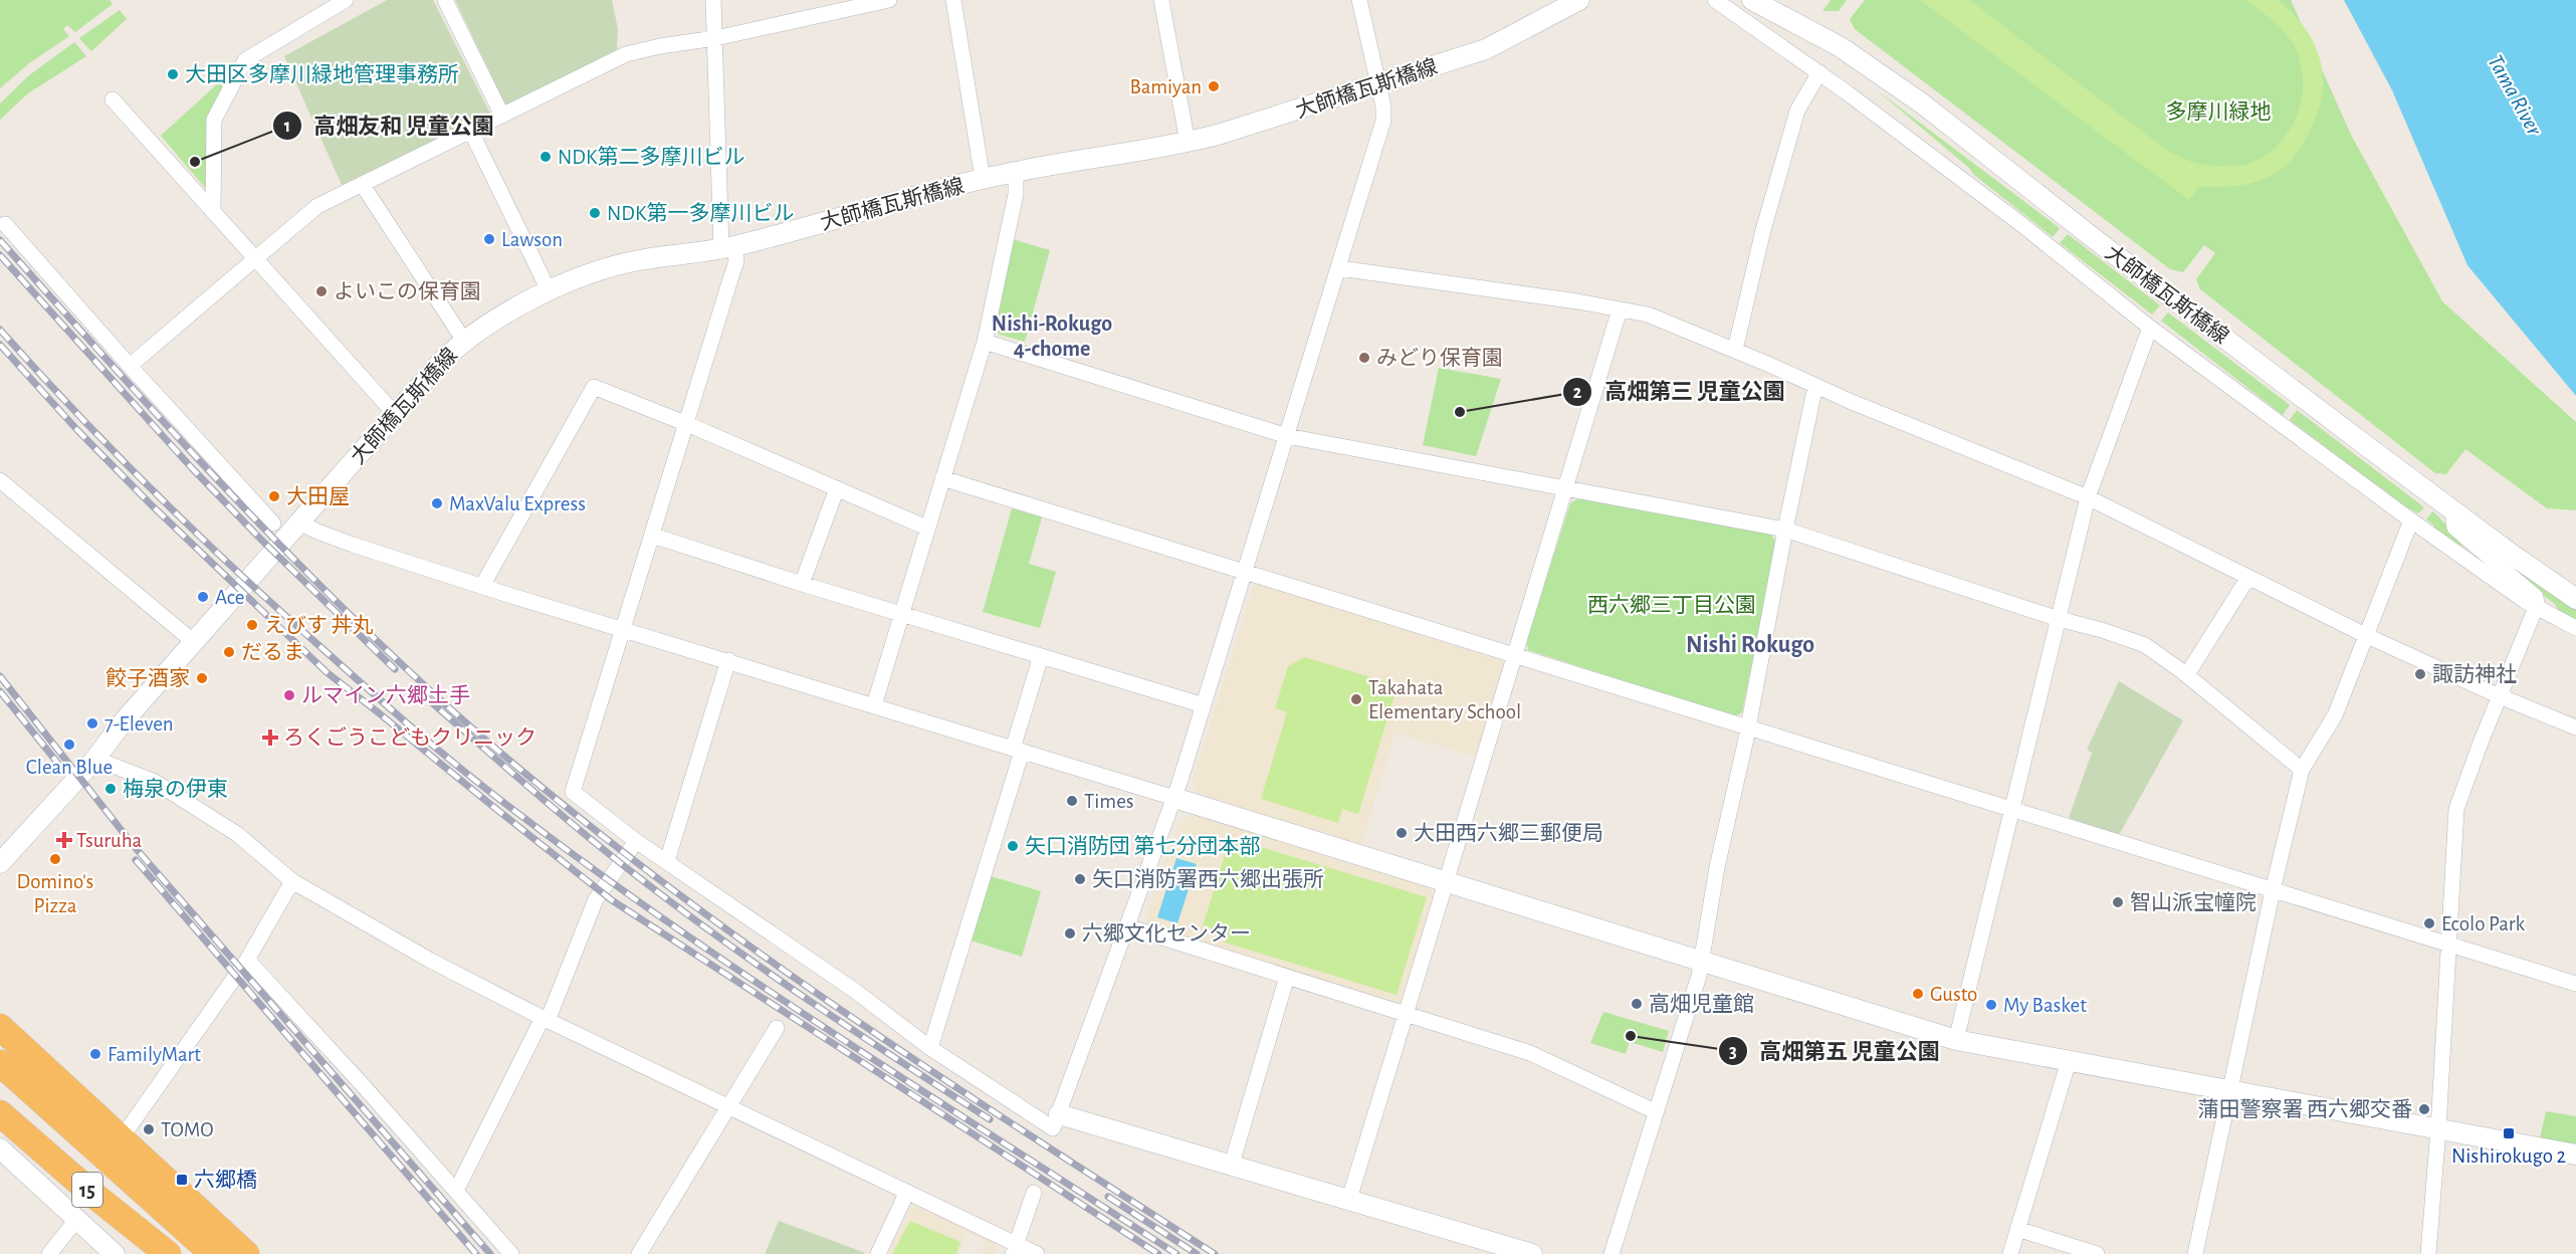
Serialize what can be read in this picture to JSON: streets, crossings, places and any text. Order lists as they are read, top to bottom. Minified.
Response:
{"streets":{"highway":["15"],"street":["大師橋瓦斯橋線"]},"districts":["Nishi-Rokugo 4-chome","Nishi Rokugo"],"water":["Tama River"],"parks":["多摩川緑地","西六郷三丁目公園"],"places":{"other":["大田区多摩川緑地管理事務所","Bamiyan","NDK第二多摩川ビル","高畑友和 児童公園","NDK第一多摩川ビル","Lawson","よいこの保育園","みどり保育園","高畑第三 児童公園","大田屋","MaxValu Express","Ace","えびす 丼丸","だるま","諏訪神社","餃子酒家","ルマイン六郷土手","Takahata Elementary School","7-Eleven","Clean Blue","梅泉の伊東","Times","大田西六郷三郵便局","矢口消防団 第七分団本部","Domino's Pizza","矢口消防署西六郷出張所","智山派宝幢院","Ecolo Park","六郷文化センター","Gusto","高畑児童館","My Basket","高畑第五 児童公園","FamilyMart","蒲田警察署 西六郷交番","TOMO"],"health":["ろくごうこどもクリニック","Tsuruha"],"transit":["Nishirokugo 2","六郷橋"]}}
